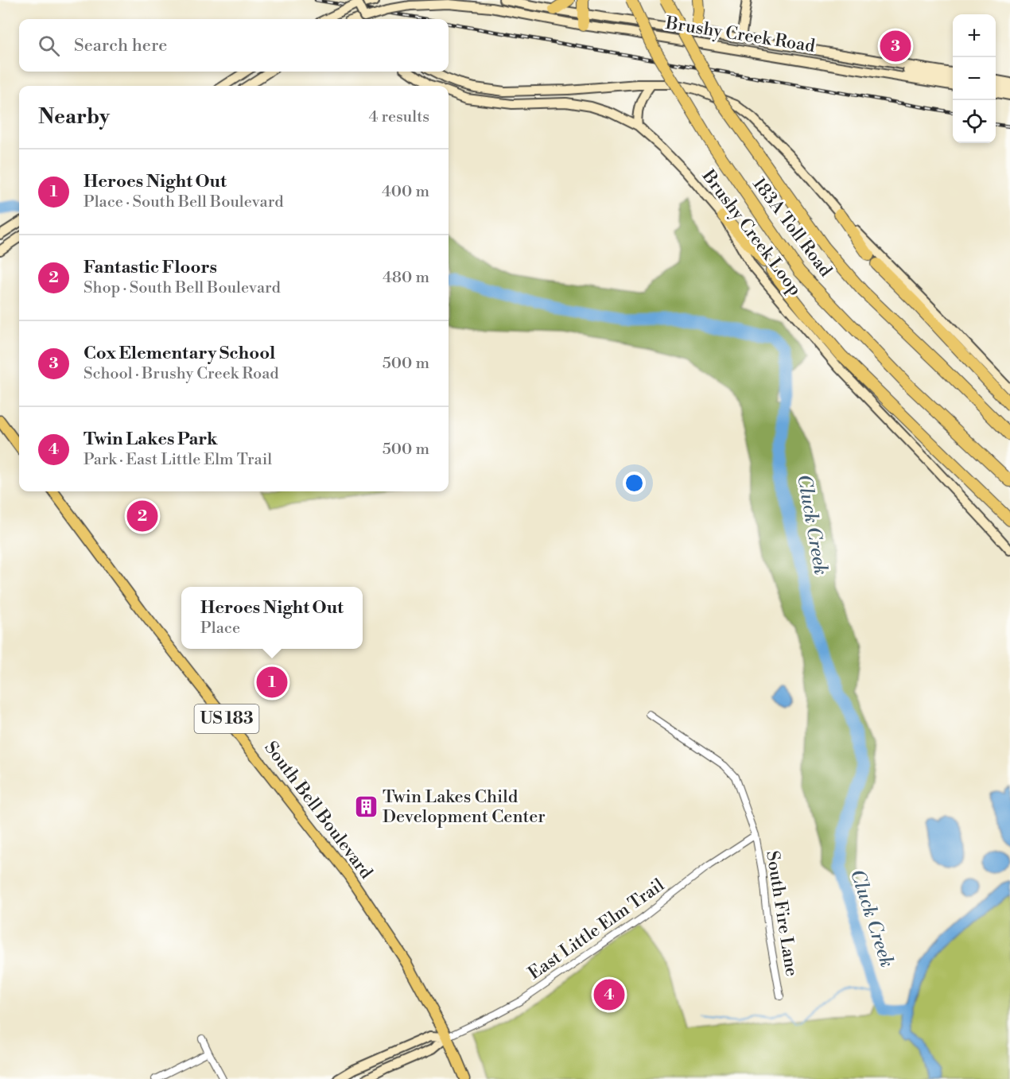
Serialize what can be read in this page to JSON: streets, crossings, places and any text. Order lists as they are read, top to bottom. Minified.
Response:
{"streets":{"highway":["183A Toll Road"],"main road":["Brushy Creek Road","Brushy Creek Loop","US 183","South Bell Boulevard"],"street":["South Fire Lane","East Little Elm Trail"]},"crossings":[["South Bell Boulevard","East Little Elm Trail"],["South Fire Lane","East Little Elm Trail"]],"water":["Cluck Creek"],"places":{"building":["Twin Lakes Child Development Center"]},"page":{"map_buttons":["+","−"],"search":"Search here","pins":["3","2","1","4"],"heading":["Nearby","4 results"],"list":[{"mark":"1","name":"Heroes Night Out","note":"Place · South Bell Boulevard","value":"400 m"},{"mark":"2","name":"Fantastic Floors","note":"Shop · South Bell Boulevard","value":"480 m"},{"mark":"3","name":"Cox Elementary School","note":"School · Brushy Creek Road","value":"500 m"},{"mark":"4","name":"Twin Lakes Park","note":"Park · East Little Elm Trail","value":"500 m"}],"popup":["Heroes Night Out","Place"]}}
